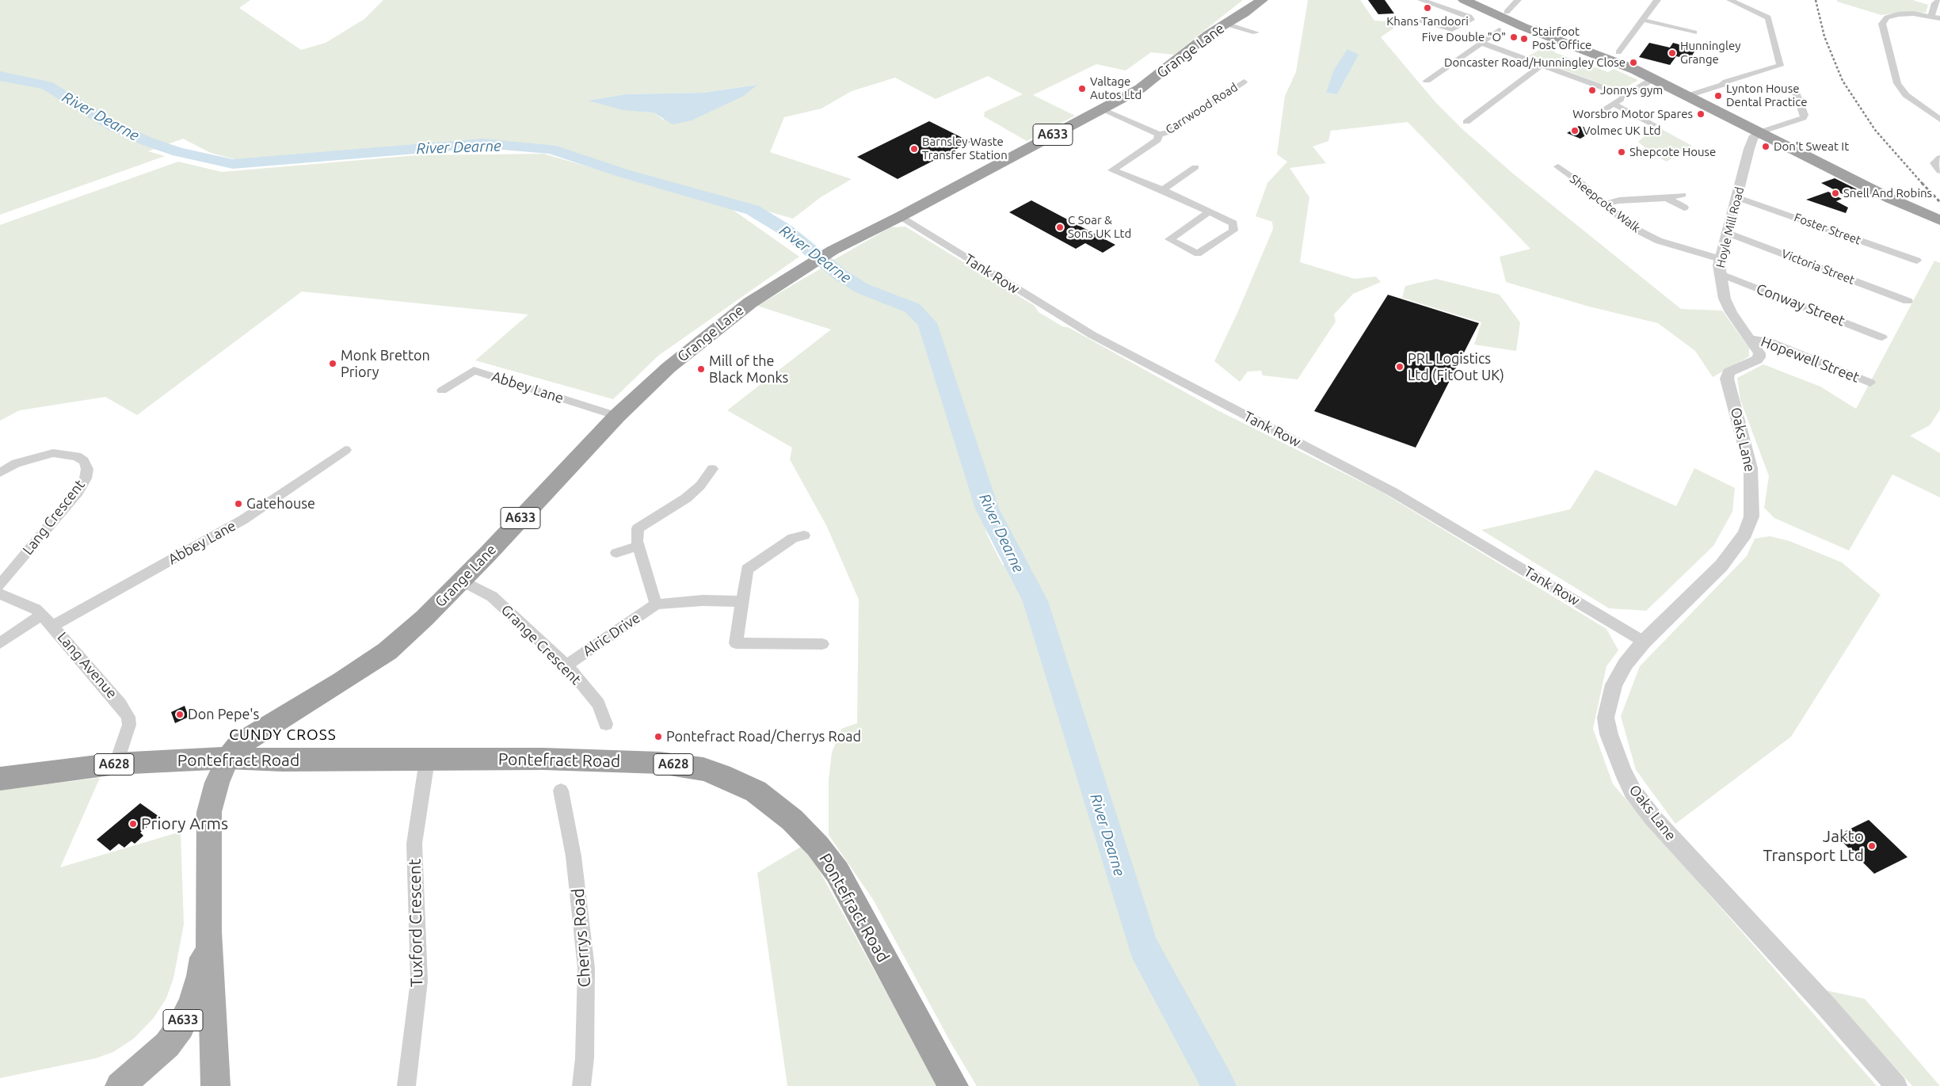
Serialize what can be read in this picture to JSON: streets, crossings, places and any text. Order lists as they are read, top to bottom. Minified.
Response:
{"streets":{"highway":["Grange Lane","A633","Pontefract Road","A628"],"street":["Carrwood Road","Sheepcote Walk","Hoyle Mill Road","Foster Street","Victoria Street","Tank Row","Conway Street","Hopewell Street","Abbey Lane","Oaks Lane","Lang Crescent","Alric Drive","Grange Crescent","Lang Avenue","Tuxford Crescent","Cherrys Road"]},"crossings":[["Grange Lane","Carrwood Road"],["Grange Lane","A633"],["Grange Lane","Tank Row"],["Grange Lane","Abbey Lane"],["Grange Lane","Grange Crescent"],["Grange Lane","Pontefract Road"],["A633","Pontefract Road"],["Sheepcote Walk","Hoyle Mill Road"],["Hoyle Mill Road","Foster Street"],["Hoyle Mill Road","Victoria Street"],["Hoyle Mill Road","Conway Street"],["Hoyle Mill Road","Hopewell Street"],["Hoyle Mill Road","Oaks Lane"],["Tank Row","Oaks Lane"],["Abbey Lane","Lang Avenue"],["Alric Drive","Grange Crescent"],["Lang Avenue","Pontefract Road"],["Pontefract Road","Tuxford Crescent"]],"districts":["CUNDY CROSS"],"water":["River Dearne"],"places":["Khans Tandoori","Five Double \"O\"","Stairfoot Post Office","Hunningley Grange","Doncaster Road/Hunningley Close","Valtage Autos Ltd","Jonnys gym","Lynton House Dental Practice","Worsbro Motor Spares","Volmec UK Ltd","Don't Sweat It","Barnsley Waste Transfer Station","Shepcote House","Snell And Robins","C Soar & Sons UK Ltd","Monk Bretton Priory","PRL Logistics Ltd (FitOut UK)","Mill of the Black Monks","Gatehouse","Don Pepe's","Pontefract Road/Cherrys Road","Priory Arms","Jakto Transport Ltd"]}
